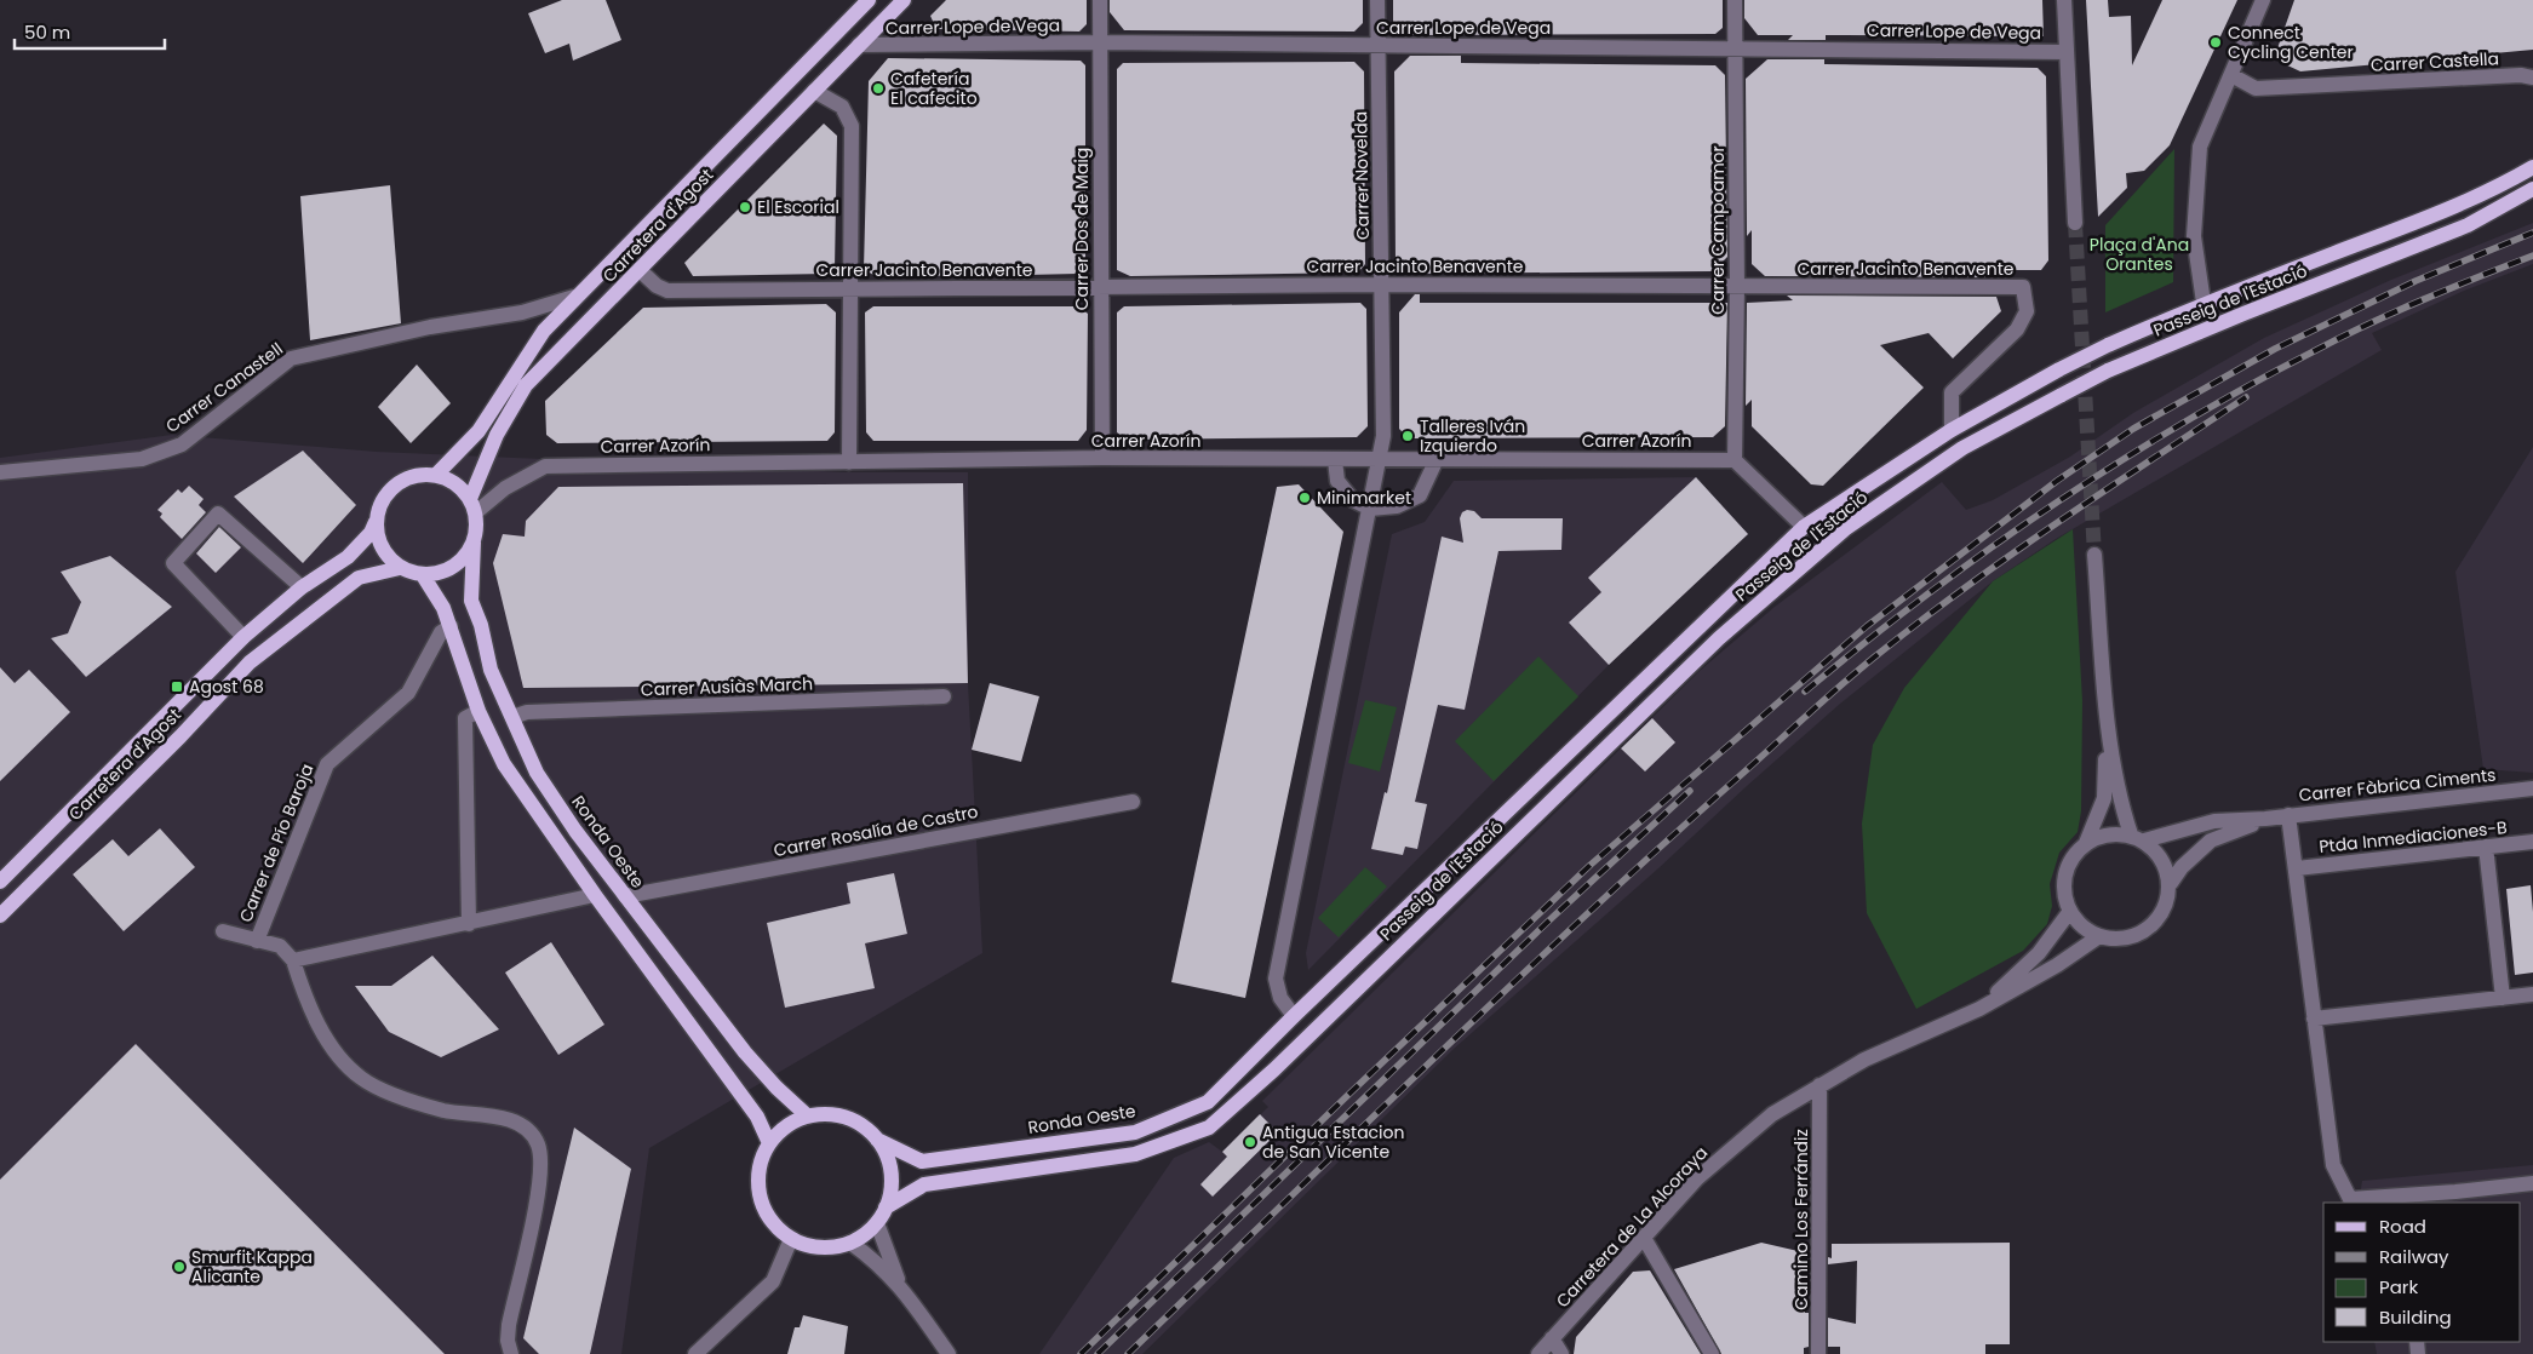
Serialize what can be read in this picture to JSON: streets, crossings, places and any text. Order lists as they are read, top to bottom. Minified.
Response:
{"streets":{"main road":["Carretera d'Agost","Passeig de l'Estació","Ronda Oeste"],"street":["Carrer Lope de Vega","Carrer Castella","Carrer Novelda","Carrer Dos de Maig","Carrer Campoamor","Carrer Jacinto Benavente","Carrer Canastell","Carrer Azorín","Carrer Ausiàs March","Carrer Fàbrica Ciments","Carrer Rosalía de Castro","Ptda Inmediaciones-B","Carrer de Pío Baroja","Camino Los Ferrándiz","Carretera de La Alcoraya"]},"crossings":[["Carrer Lope de Vega","Carrer Novelda"],["Carrer Lope de Vega","Carretera d'Agost"],["Carrer Lope de Vega","Carrer Dos de Maig"],["Carrer Lope de Vega","Carrer Campoamor"],["Carrer Novelda","Carrer Jacinto Benavente"],["Carrer Novelda","Passeig de l'Estació"],["Carrer Novelda","Carrer Azorín"],["Carrer Novelda","Ronda Oeste"],["Carretera d'Agost","Carrer Jacinto Benavente"],["Carretera d'Agost","Carrer Canastell"],["Carretera d'Agost","Carrer Azorín"],["Carretera d'Agost","Ronda Oeste"],["Carrer Dos de Maig","Carrer Jacinto Benavente"],["Carrer Dos de Maig","Carrer Azorín"],["Carrer Campoamor","Carrer Jacinto Benavente"],["Carrer Campoamor","Carrer Azorín"],["Carrer Jacinto Benavente","Passeig de l'Estació"],["Passeig de l'Estació","Ronda Oeste"],["Carrer Azorín","Ronda Oeste"],["Carrer Ausiàs March","Ronda Oeste"],["Carrer Fàbrica Ciments","Carretera de La Alcoraya"],["Carrer Rosalía de Castro","Ronda Oeste"],["Camino Los Ferrándiz","Carretera de La Alcoraya"]],"parks":["Plaça d'Ana Orantes"],"places":{"other":["Connect Cycling Center","Cafetería El cafecito","El Escorial","Talleres Iván Izquierdo","Minimarket","Antigua Estacion de San Vicente","Smurfit Kappa Alicante"],"transit":["Agost 68"]},"legend":["Road","Railway","Park","Building"],"scale_bar":"50 m"}
